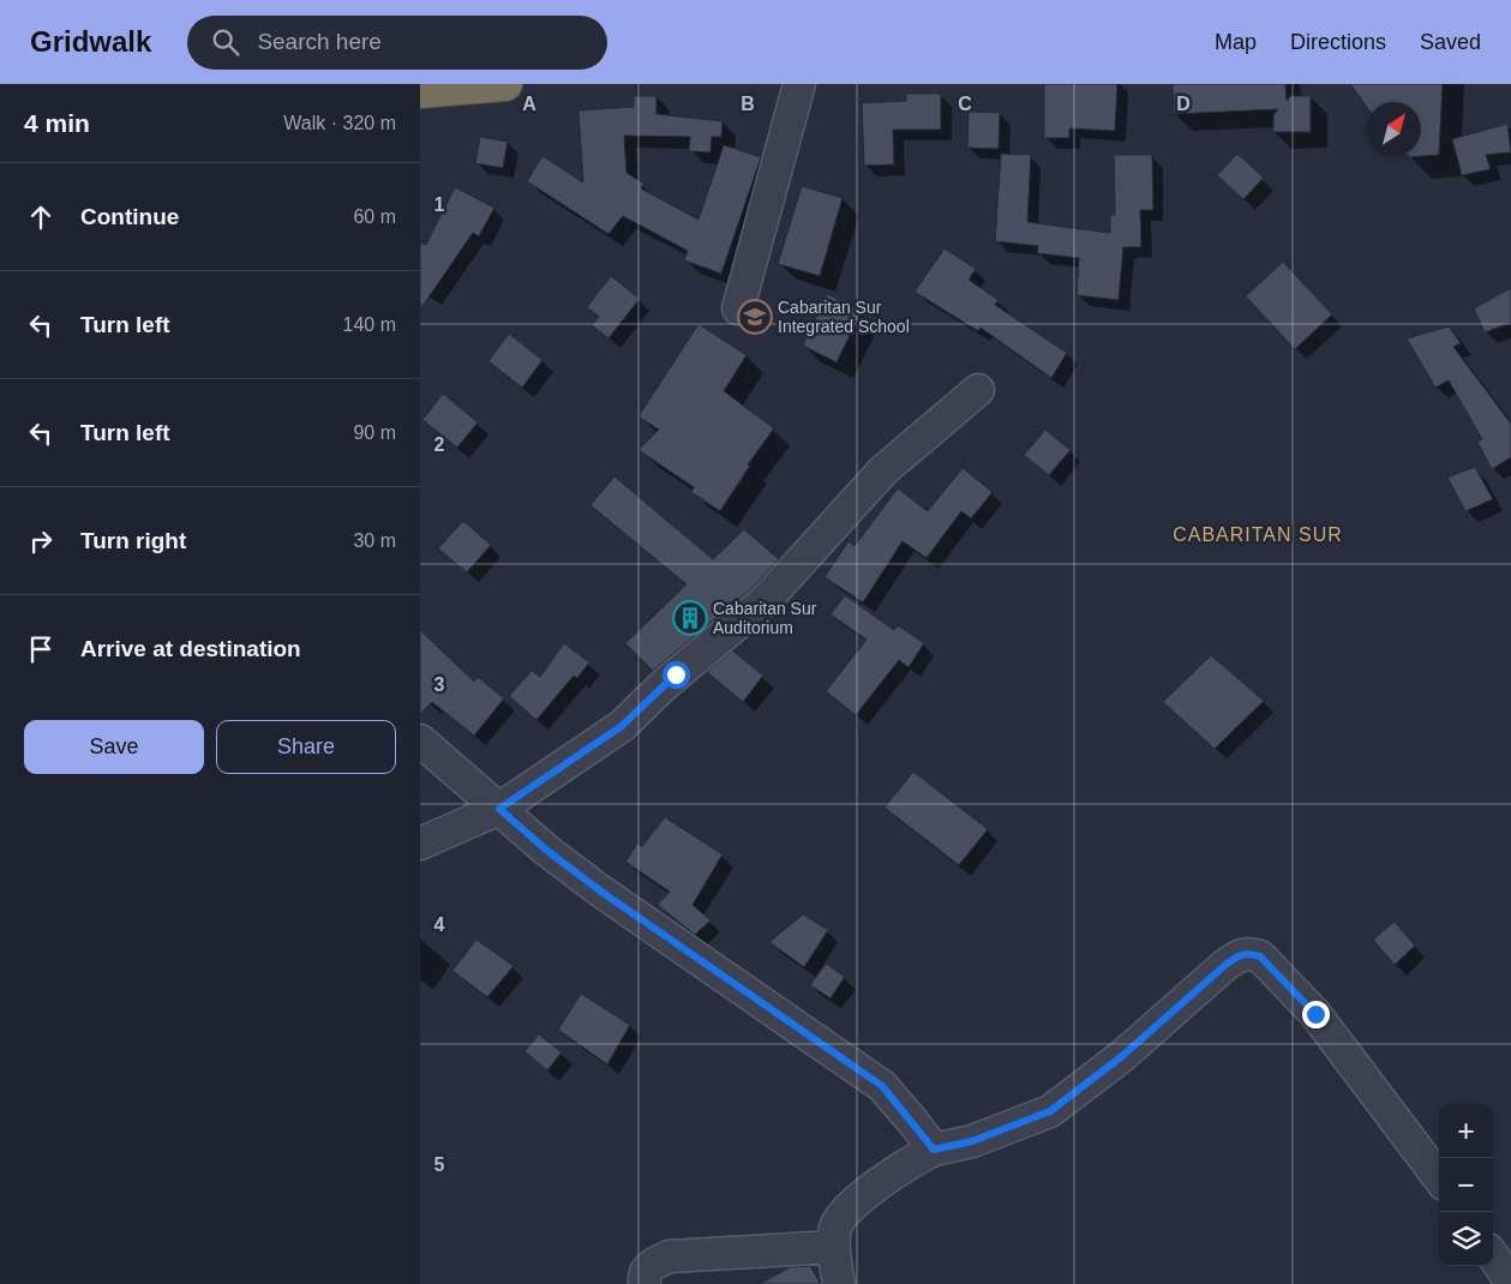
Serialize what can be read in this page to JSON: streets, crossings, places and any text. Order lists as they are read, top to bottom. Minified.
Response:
{"districts":["CABARITAN SUR"],"places":{"school or university":["Cabaritan Sur Integrated School"],"building":["Cabaritan Sur Auditorium"]},"north":"top right","page":{"header":"Gridwalk","search":"Search here","nav":["Map","Directions","Saved"],"heading":["4 min","Walk · 320 m"],"list":[["Continue","60 m"],["Turn left","140 m"],["Turn left","90 m"],["Turn right","30 m"],"Arrive at destination"],"buttons":["Save","Share"],"map_buttons":["+","−"]},"grid":{"columns":["A","B","C","D"],"rows":["1","2","3","4","5"]}}
